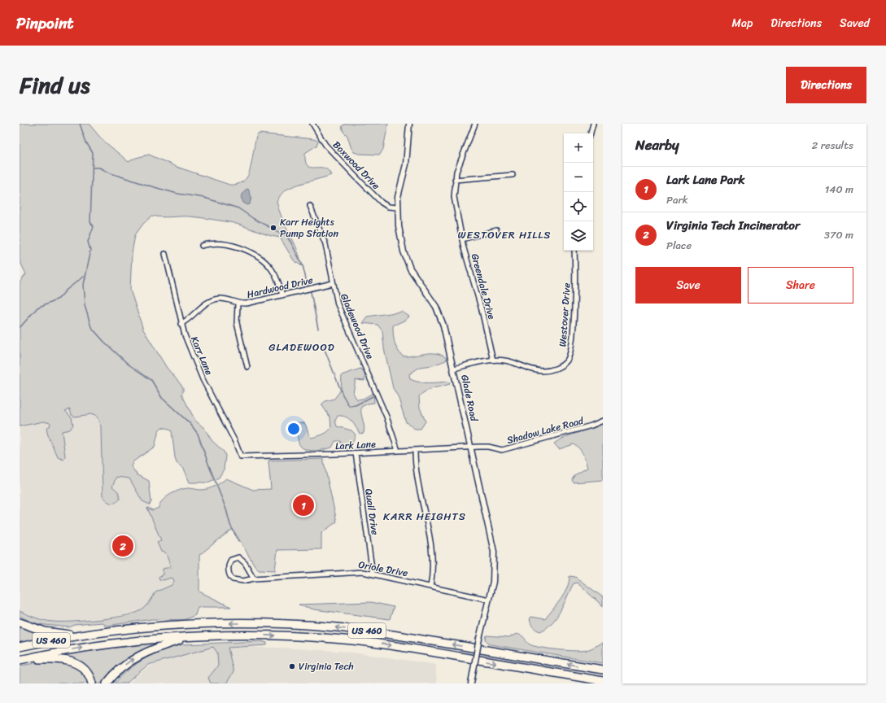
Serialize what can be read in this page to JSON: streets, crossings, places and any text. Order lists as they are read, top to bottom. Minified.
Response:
{"streets":{"highway":["US 460"],"street":["Boxwood Drive","Greendale Drive","Hardwood Drive","Westover Drive","Gladewood Drive","Karr Lane","Glade Road","Shadow Lake Road","Lark Lane","Quail Drive","Oriole Drive"]},"crossings":[["Boxwood Drive","Glade Road"],["Greendale Drive","Westover Drive"],["Hardwood Drive","Gladewood Drive"],["Hardwood Drive","Karr Lane"],["Westover Drive","Glade Road"],["Gladewood Drive","Lark Lane"],["Karr Lane","Lark Lane"],["Glade Road","Shadow Lake Road"],["Glade Road","Lark Lane"],["Glade Road","Oriole Drive"],["Shadow Lake Road","Lark Lane"],["Lark Lane","Quail Drive"],["Quail Drive","Oriole Drive"]],"districts":["WESTOVER HILLS","GLADEWOOD","KARR HEIGHTS"],"places":["Karr Heights Pump Station","Virginia Tech"],"page":{"header":"Pinpoint","nav":["Map","Directions","Saved"],"title":"Find us","buttons":["Directions",["Save","Share"]],"heading":["Nearby","2 results"],"map_buttons":["+","−"],"list":[{"mark":"1","name":"Lark Lane Park","note":"Park","value":"140 m"},{"mark":"2","name":"Virginia Tech Incinerator","note":"Place","value":"370 m"}],"pins":["1","2"]}}
